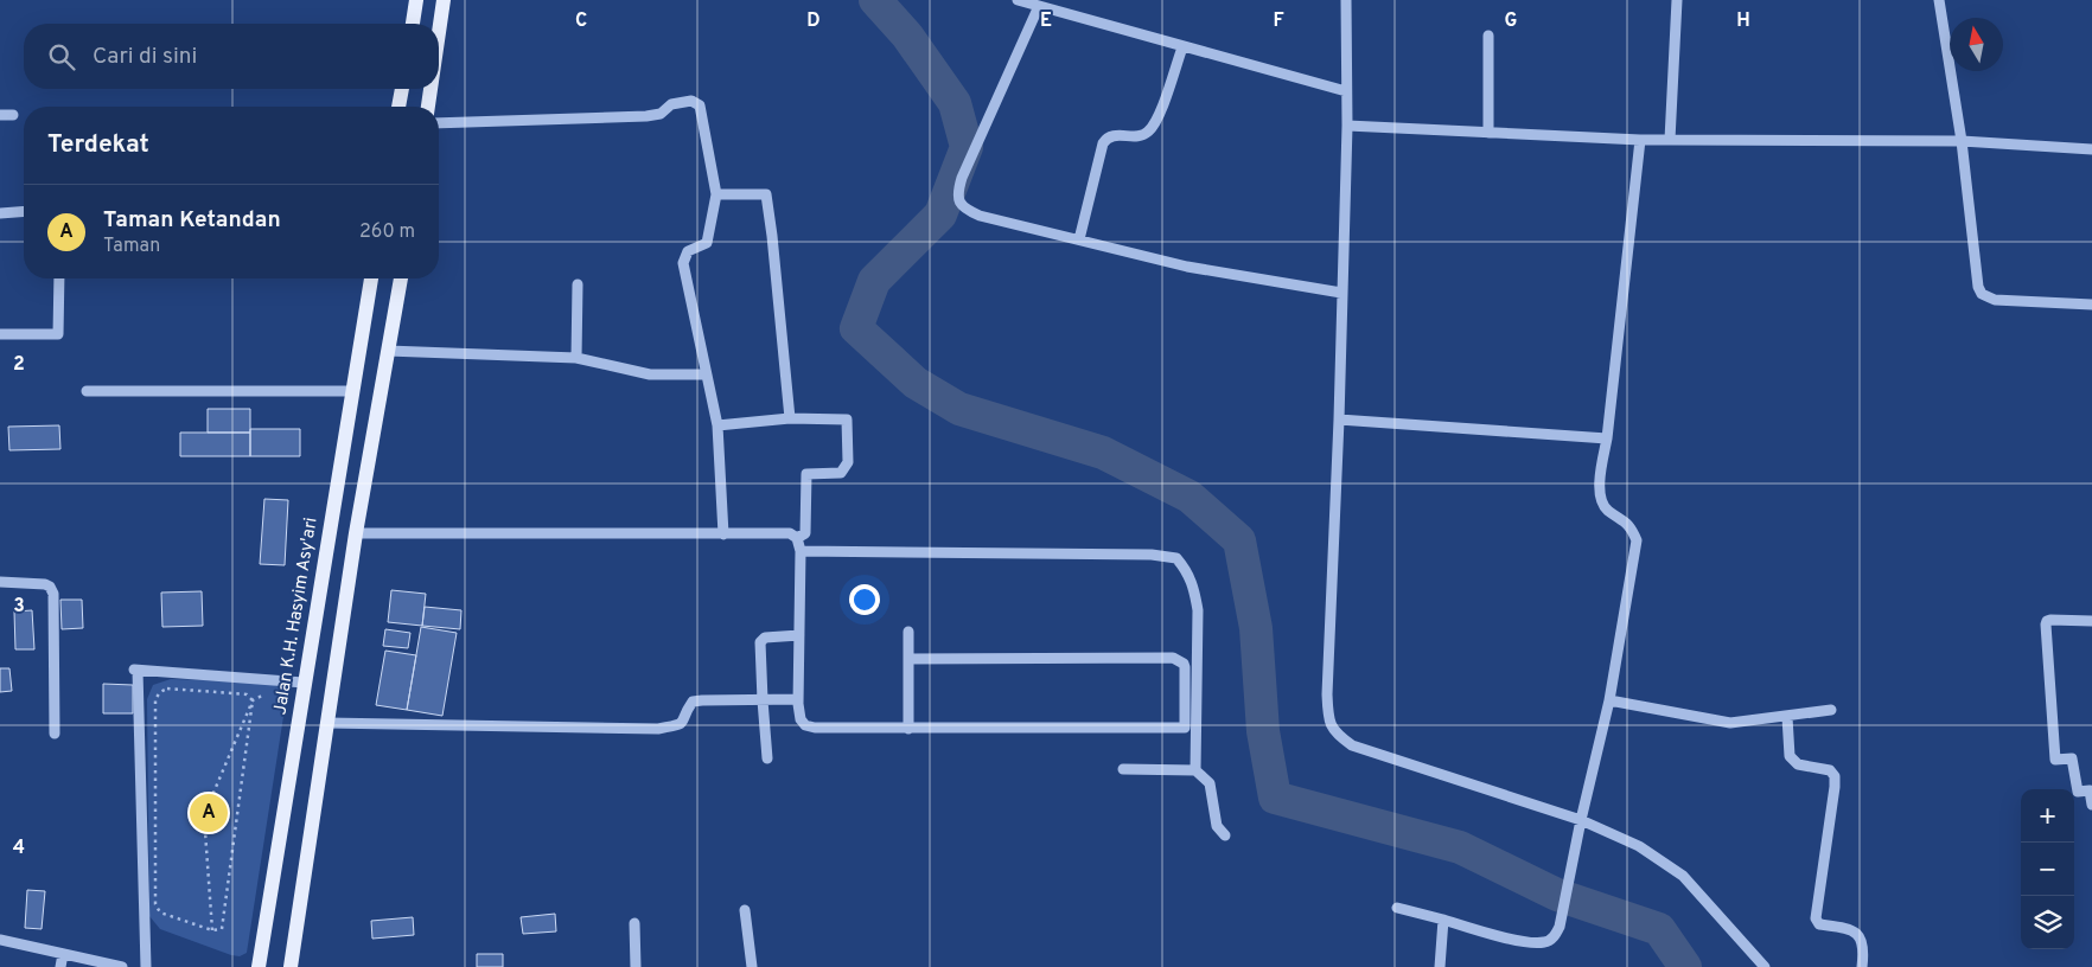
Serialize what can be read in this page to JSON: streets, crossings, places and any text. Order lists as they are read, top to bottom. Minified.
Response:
{"streets":{"main road":["Jalan K.H. Hasyim Asy'ari"]},"north":"top","page":{"search":"Cari di sini","heading":"Terdekat","list":[{"mark":"A","name":"Taman Ketandan","note":"Taman","value":"260 m"}],"map_buttons":["+","−"],"pins":"A"},"grid":{"columns":["C","D","E","F","G","H"],"rows":["2","3","4"]}}
